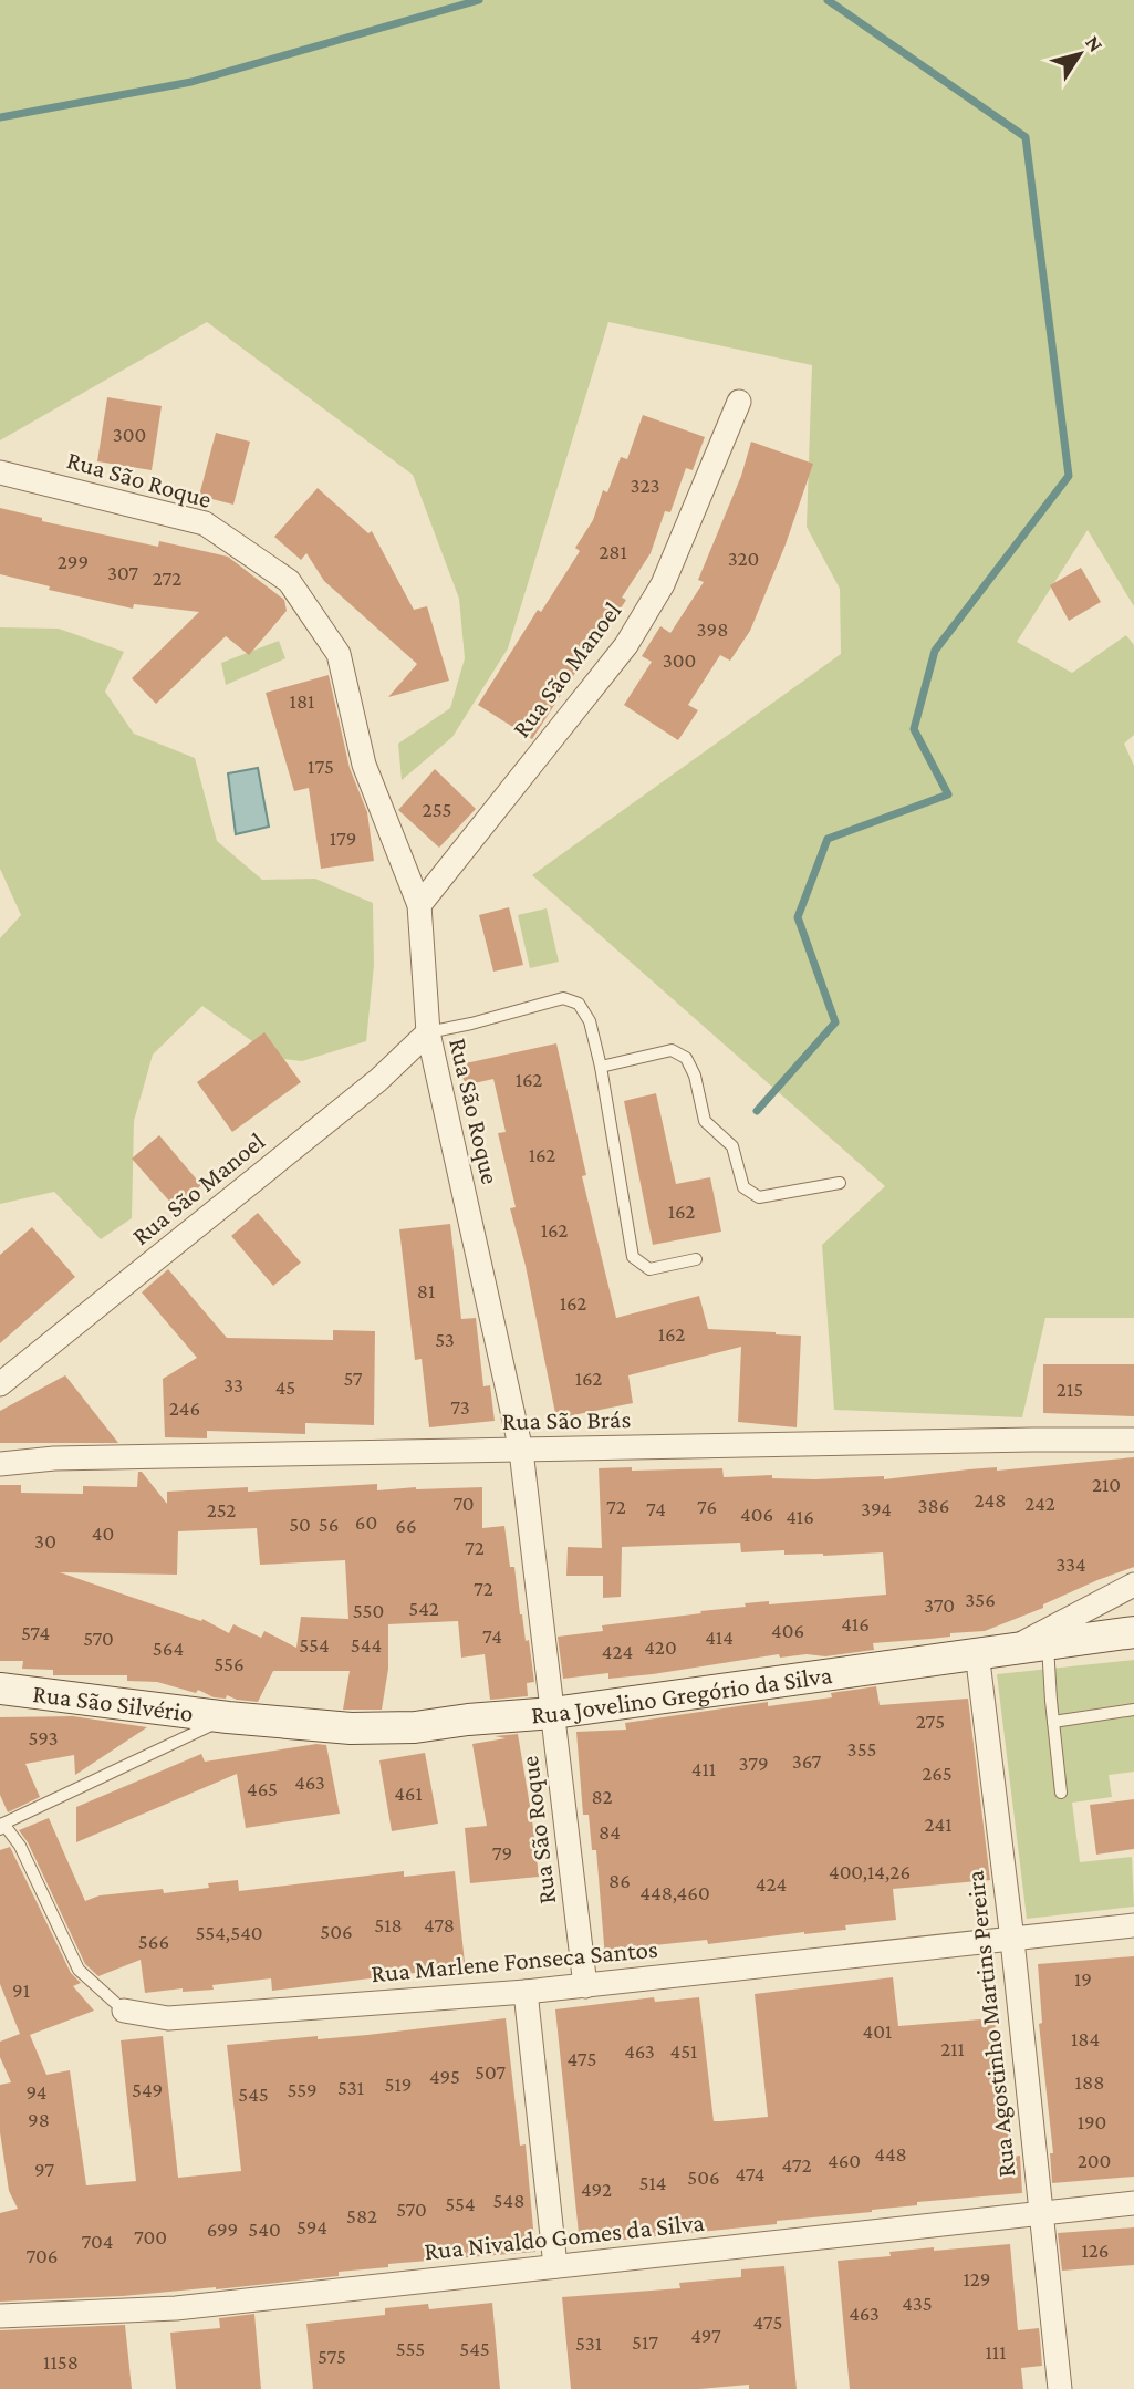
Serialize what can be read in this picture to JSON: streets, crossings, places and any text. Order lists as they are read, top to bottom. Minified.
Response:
{"streets":{"street":["Rua São Roque","Rua São Manoel","Rua São Brás","Rua Jovelino Gregório da Silva","Rua São Silvério","Rua Marlene Fonseca Santos","Rua Agostinho Martins Pereira","Rua Nivaldo Gomes da Silva"]},"crossings":[["Rua São Roque","Rua São Manoel"],["Rua São Roque","Rua São Brás"],["Rua São Roque","Rua Jovelino Gregório da Silva"],["Rua São Roque","Rua Marlene Fonseca Santos"],["Rua Jovelino Gregório da Silva","Rua São Silvério"],["Rua Jovelino Gregório da Silva","Rua Agostinho Martins Pereira"],["Rua Marlene Fonseca Santos","Rua Agostinho Martins Pereira"],["Rua Agostinho Martins Pereira","Rua Nivaldo Gomes da Silva"]],"house_numbers":["300","323","281","320","299","307","272","398","300","181","175","255","179","162","162","162","162","81","162","162","53","57","162","33","45","215","73","246","210","248","70","242","386","72","76","74","394","252","406","416","60","50","56","66","40","30","72","334","72","356","370","542","550","416","406","574","74","414","570","554","544","420","564","424","556","275","593","355","367","379","411","265","463","465","461","82","241","84","79","400,14,26","86","424","448,460","518","478","506","554,540","566","19","91","401","184","211","463","451","475","507","495","188","519","531","549","559","94","545","98","190","448","460","200","472","97","474","506","514","492","548","554","570","582","594","699","540","700","704","126","706","129","435","463","475","497","517","531","555","545","111","575","1158"],"north":"top right"}
